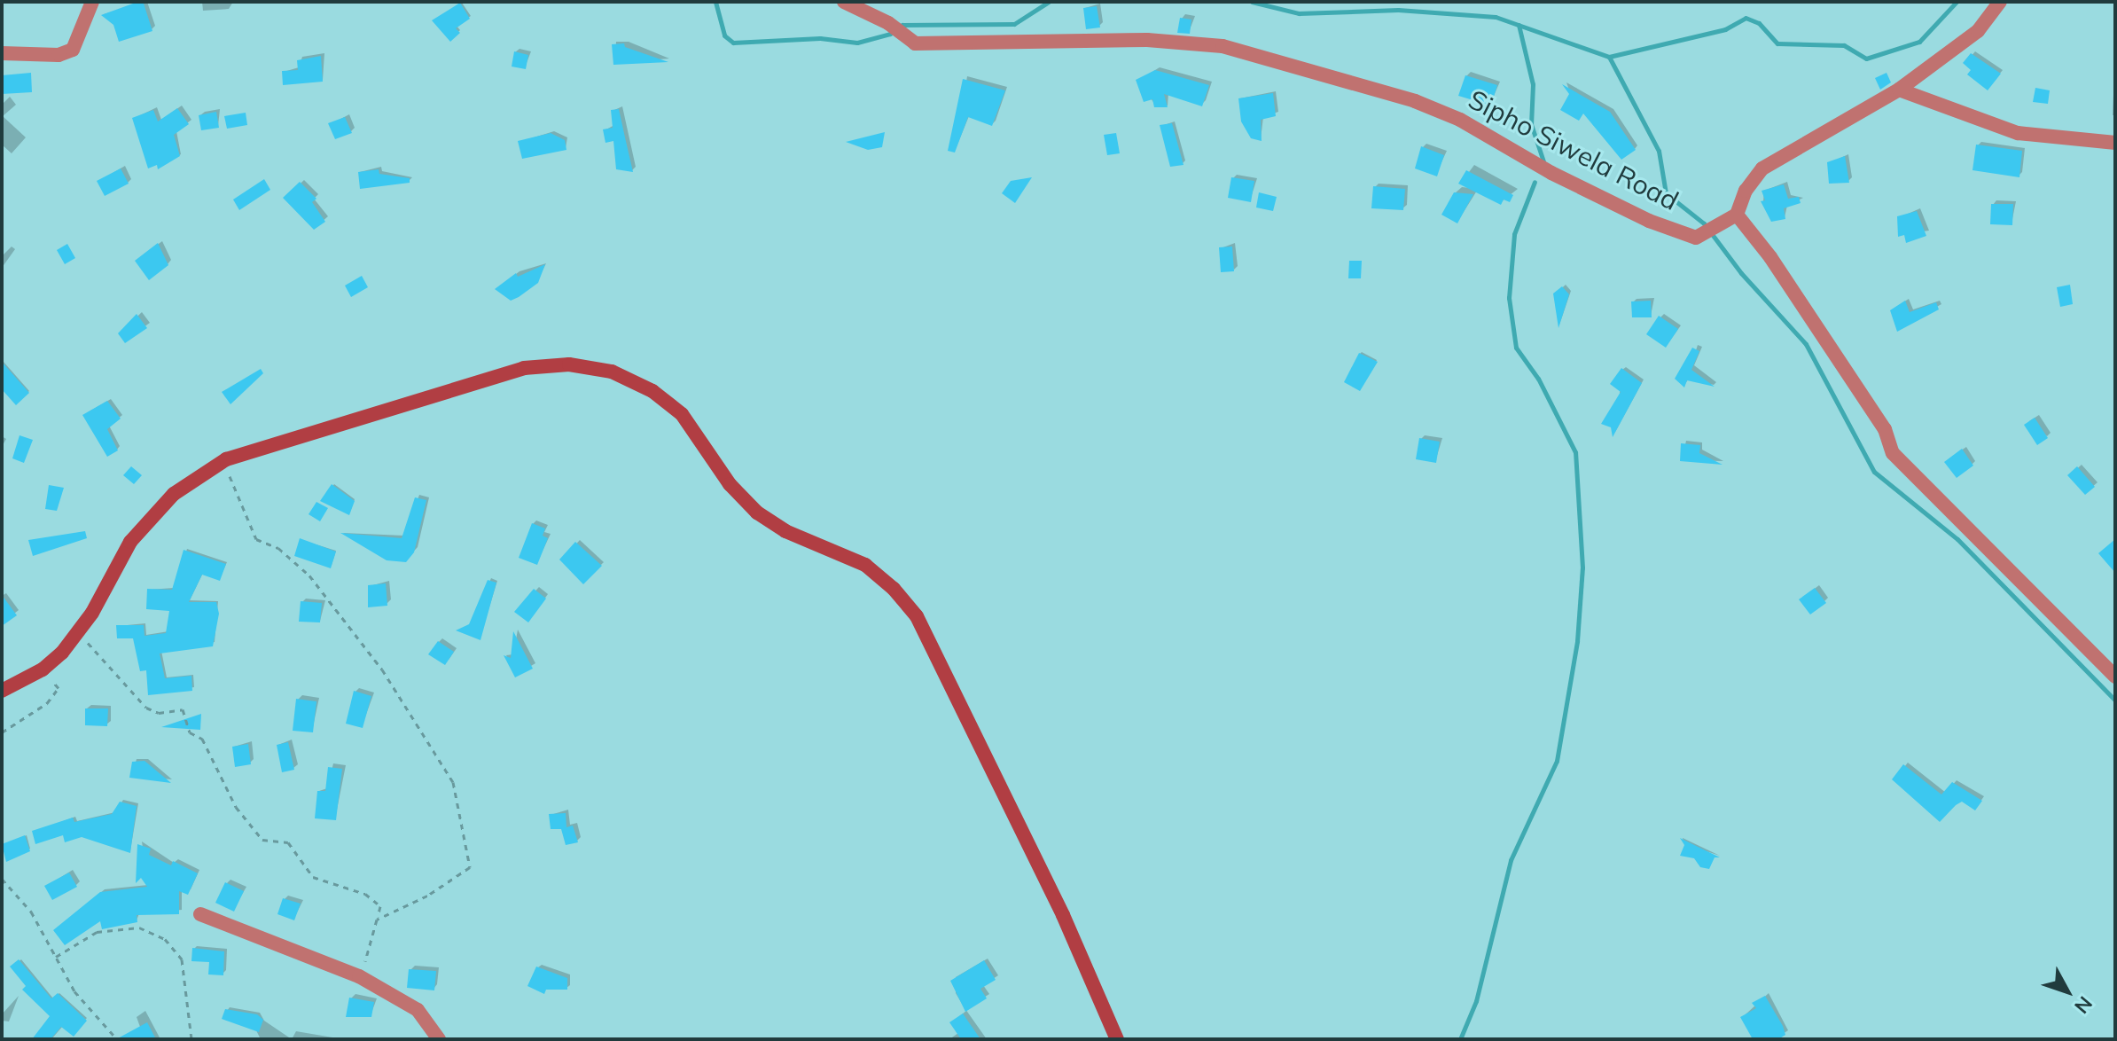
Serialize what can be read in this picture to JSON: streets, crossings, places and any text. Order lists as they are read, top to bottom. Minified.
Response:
{"streets":{"street":["Sipho Siwela Road"]},"north":"bottom right"}
